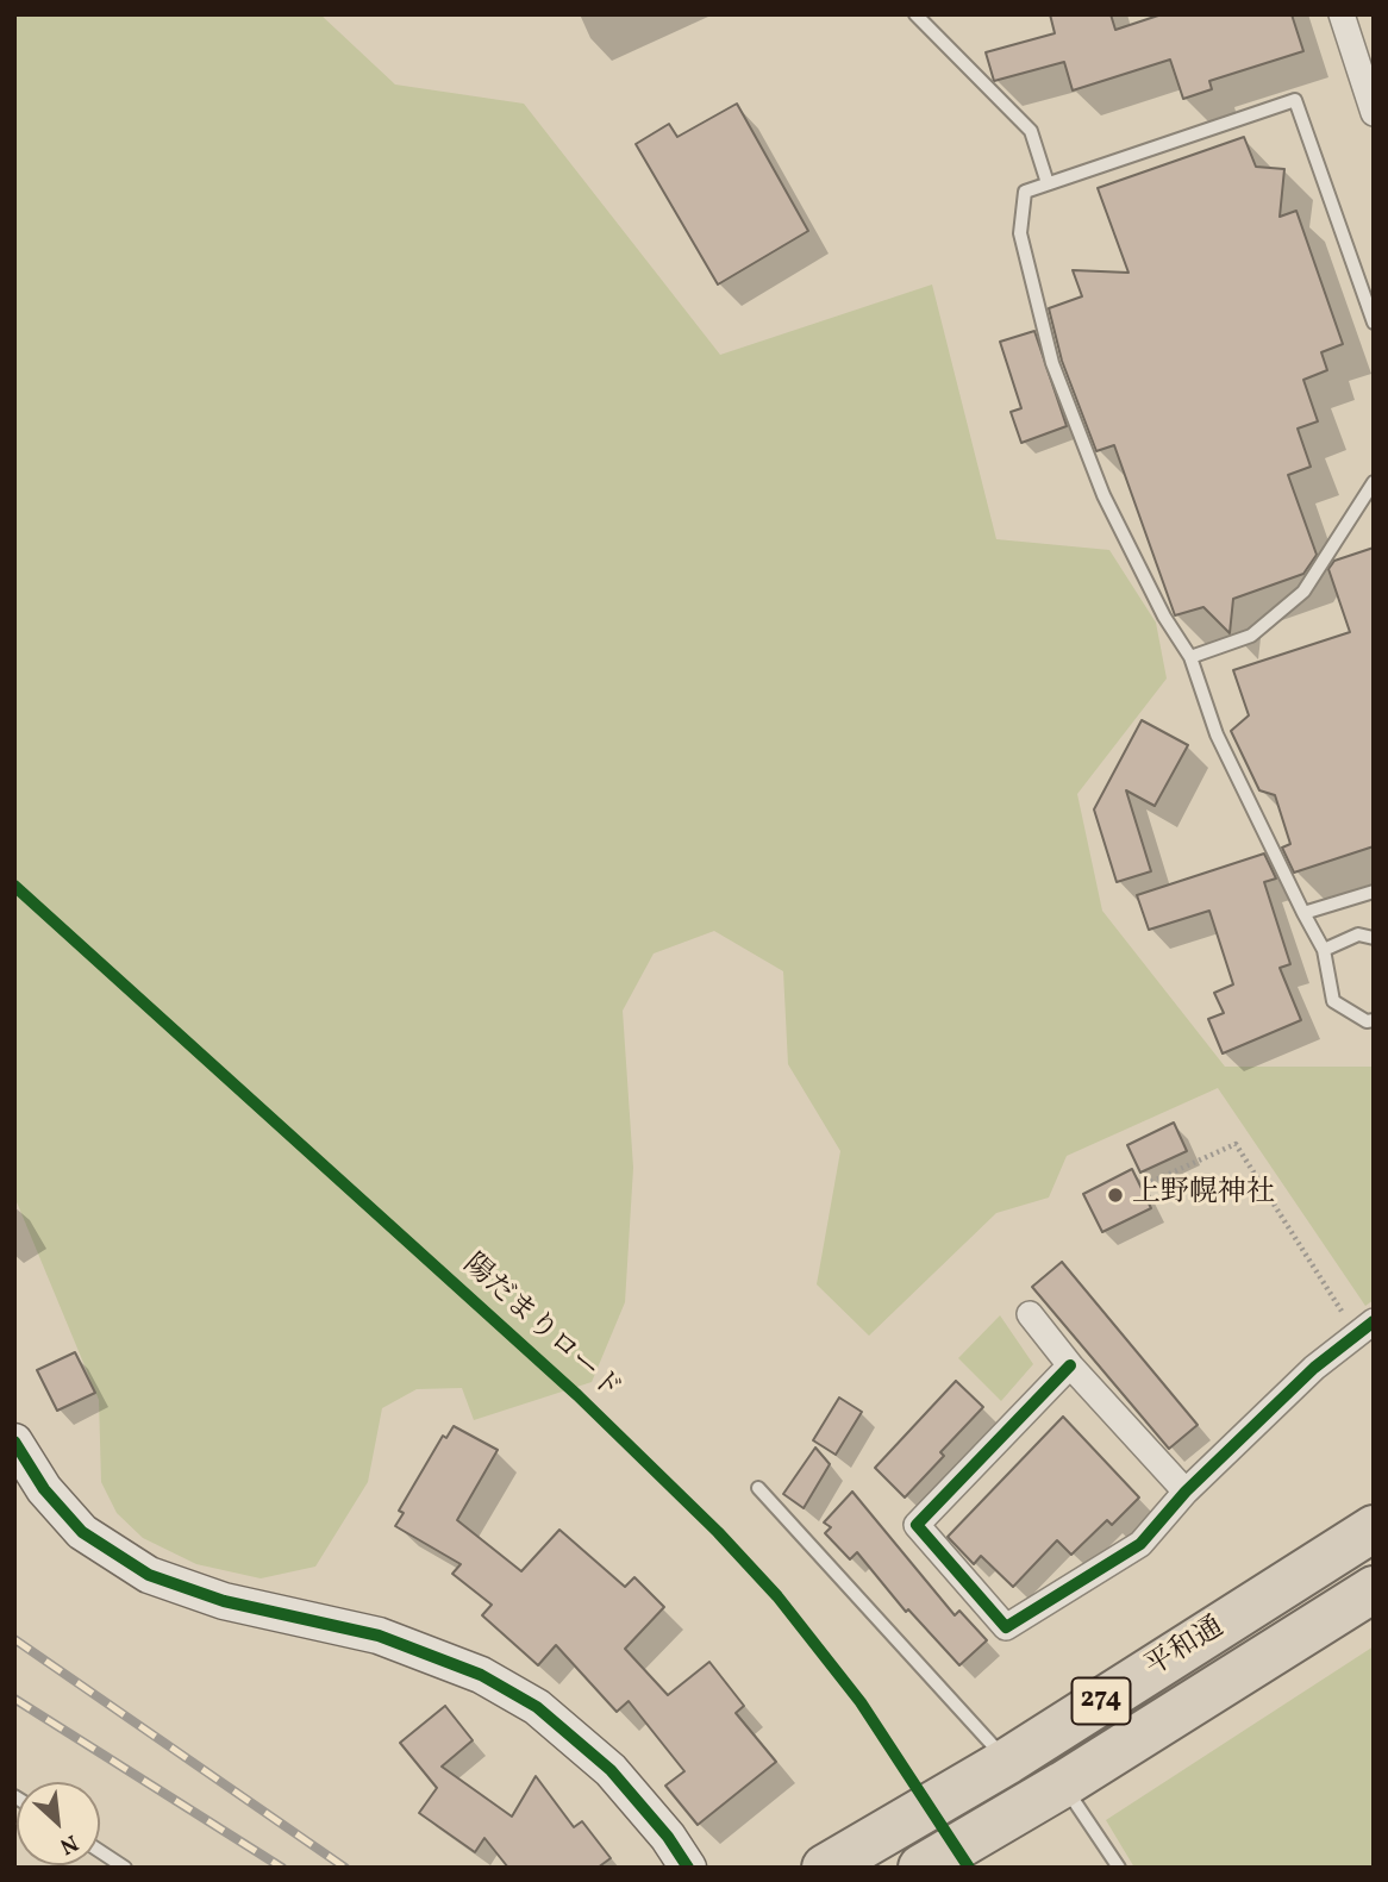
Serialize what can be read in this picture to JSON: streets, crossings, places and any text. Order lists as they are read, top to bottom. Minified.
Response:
{"streets":{"highway":["平和通","274"],"cycle path":["陽だまりロード"]},"places":["上野幌神社"],"north":"bottom right"}
